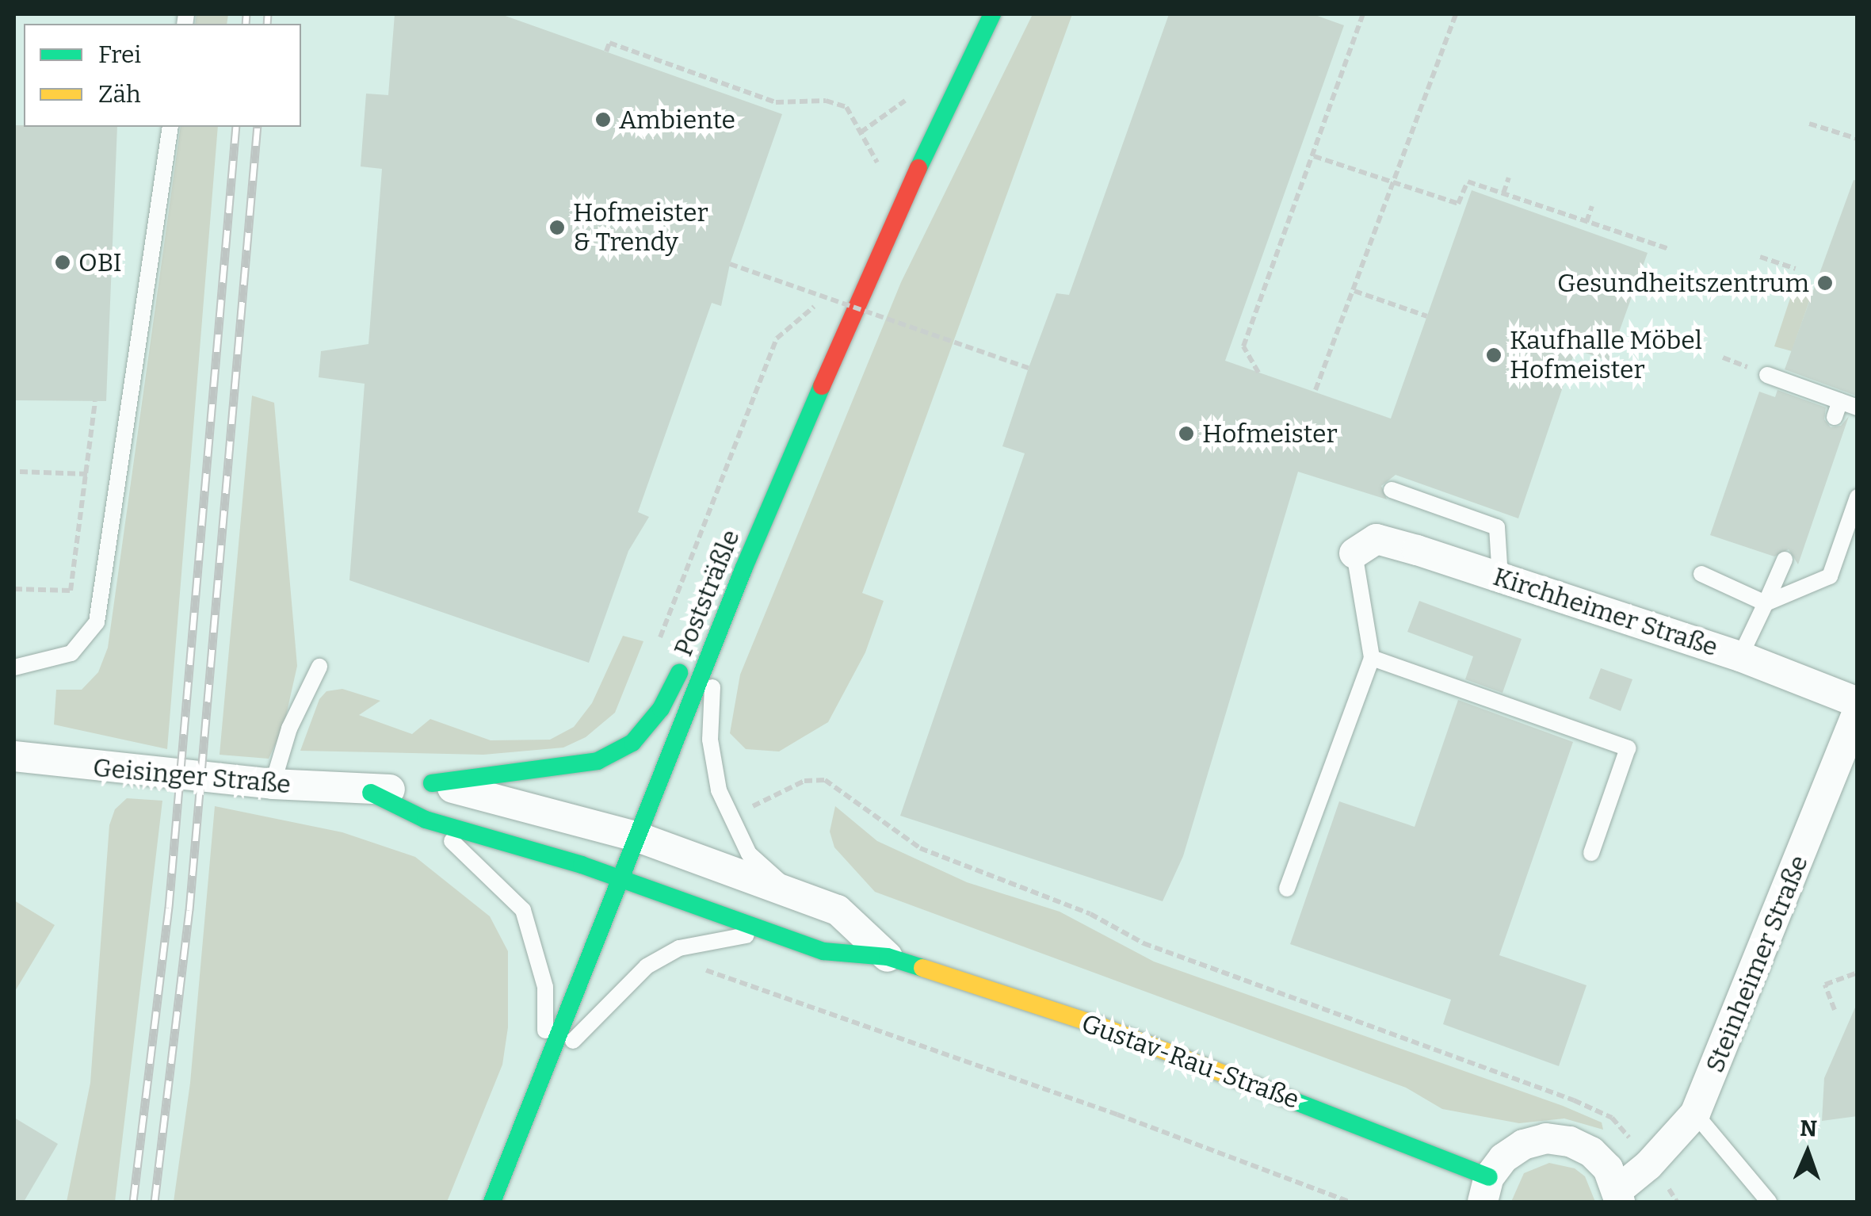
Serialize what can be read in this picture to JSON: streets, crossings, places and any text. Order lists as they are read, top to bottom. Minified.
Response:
{"streets":{"main road":["Poststräßle","Geisinger Straße","Gustav-Rau-Straße"],"street":["Kirchheimer Straße","Steinheimer Straße"]},"crossings":[["Poststräßle","Geisinger Straße"],["Poststräßle","Gustav-Rau-Straße"],["Geisinger Straße","Gustav-Rau-Straße"],["Steinheimer Straße","Gustav-Rau-Straße"]],"places":["Ambiente","Hofmeister & Trendy","OBI","Gesundheitszentrum","Kaufhalle Möbel Hofmeister","Hofmeister"],"legend":["Frei","Zäh"],"north":"top"}
